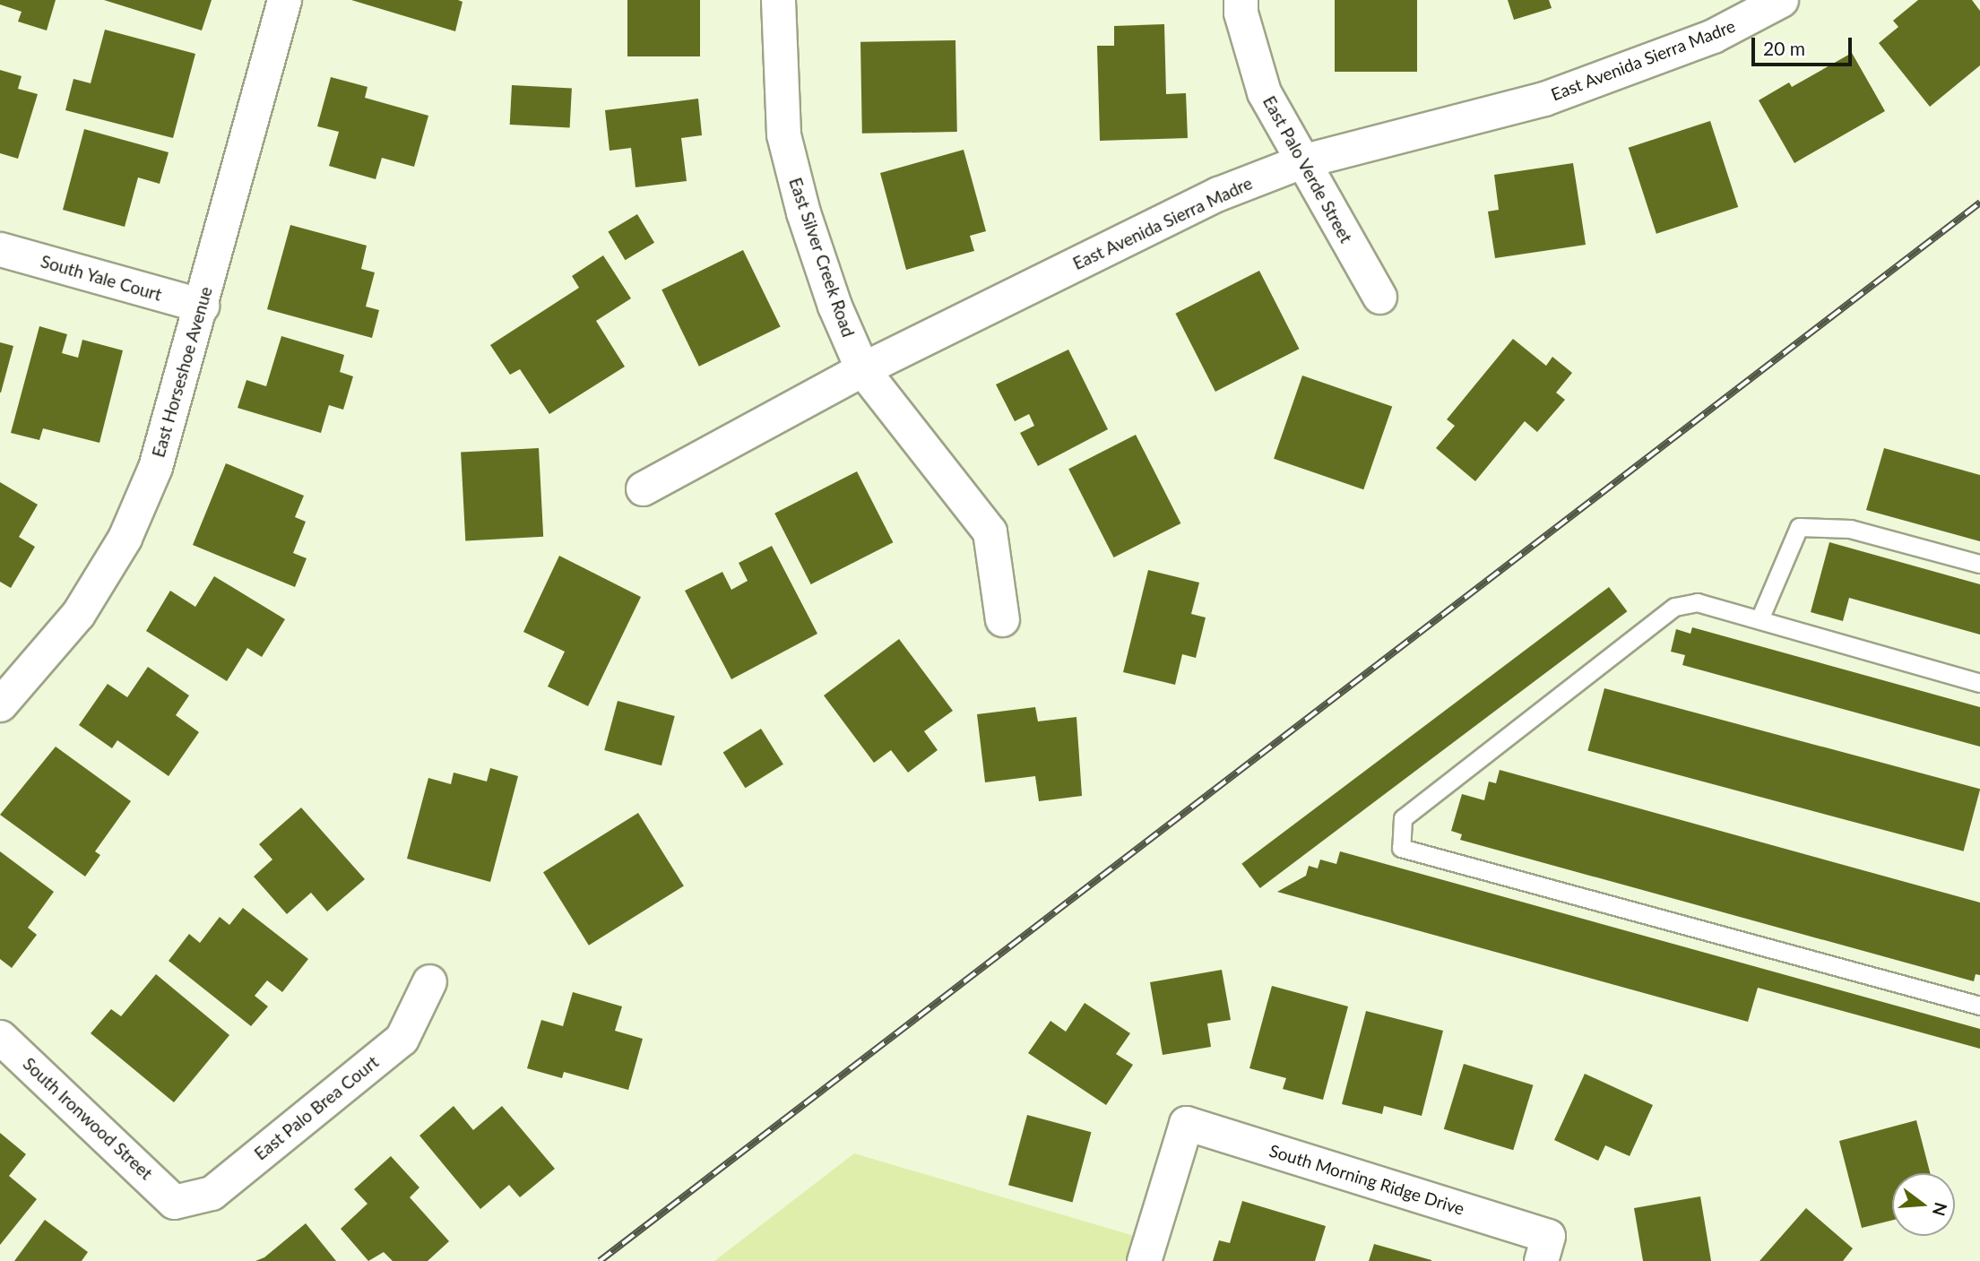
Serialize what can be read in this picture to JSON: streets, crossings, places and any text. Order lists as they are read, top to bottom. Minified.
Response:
{"streets":{"street":["East Avenida Sierra Madre","East Palo Verde Street","East Silver Creek Road","South Yale Court","East Horseshoe Avenue","East Palo Brea Court","South Ironwood Street","South Morning Ridge Drive"]},"crossings":[["East Avenida Sierra Madre","East Palo Verde Street"],["East Avenida Sierra Madre","East Silver Creek Road"],["South Yale Court","East Horseshoe Avenue"],["East Palo Brea Court","South Ironwood Street"]],"scale_bar":"20 m","north":"right"}
